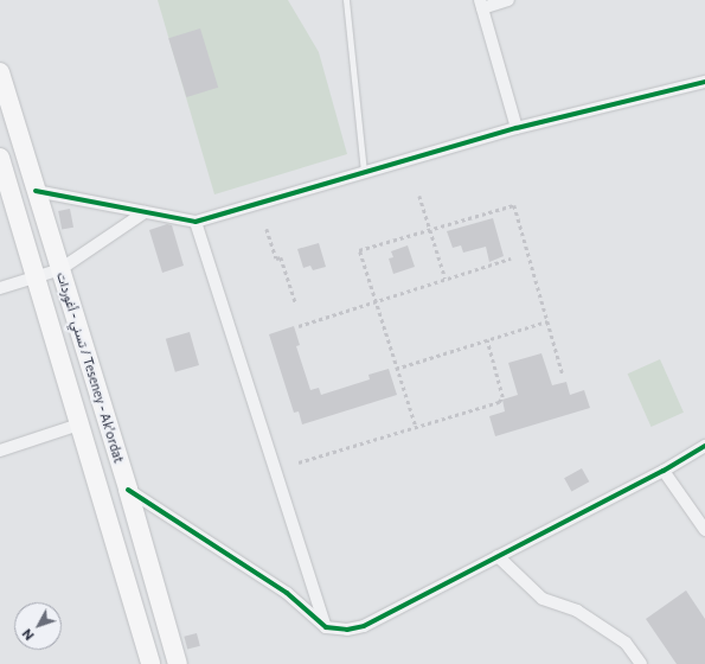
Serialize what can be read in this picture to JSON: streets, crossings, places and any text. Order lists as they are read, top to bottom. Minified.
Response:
{"streets":{"main road":["تسني - أغوردات / Teseney - Ak'ordat"]},"north":"bottom left"}
